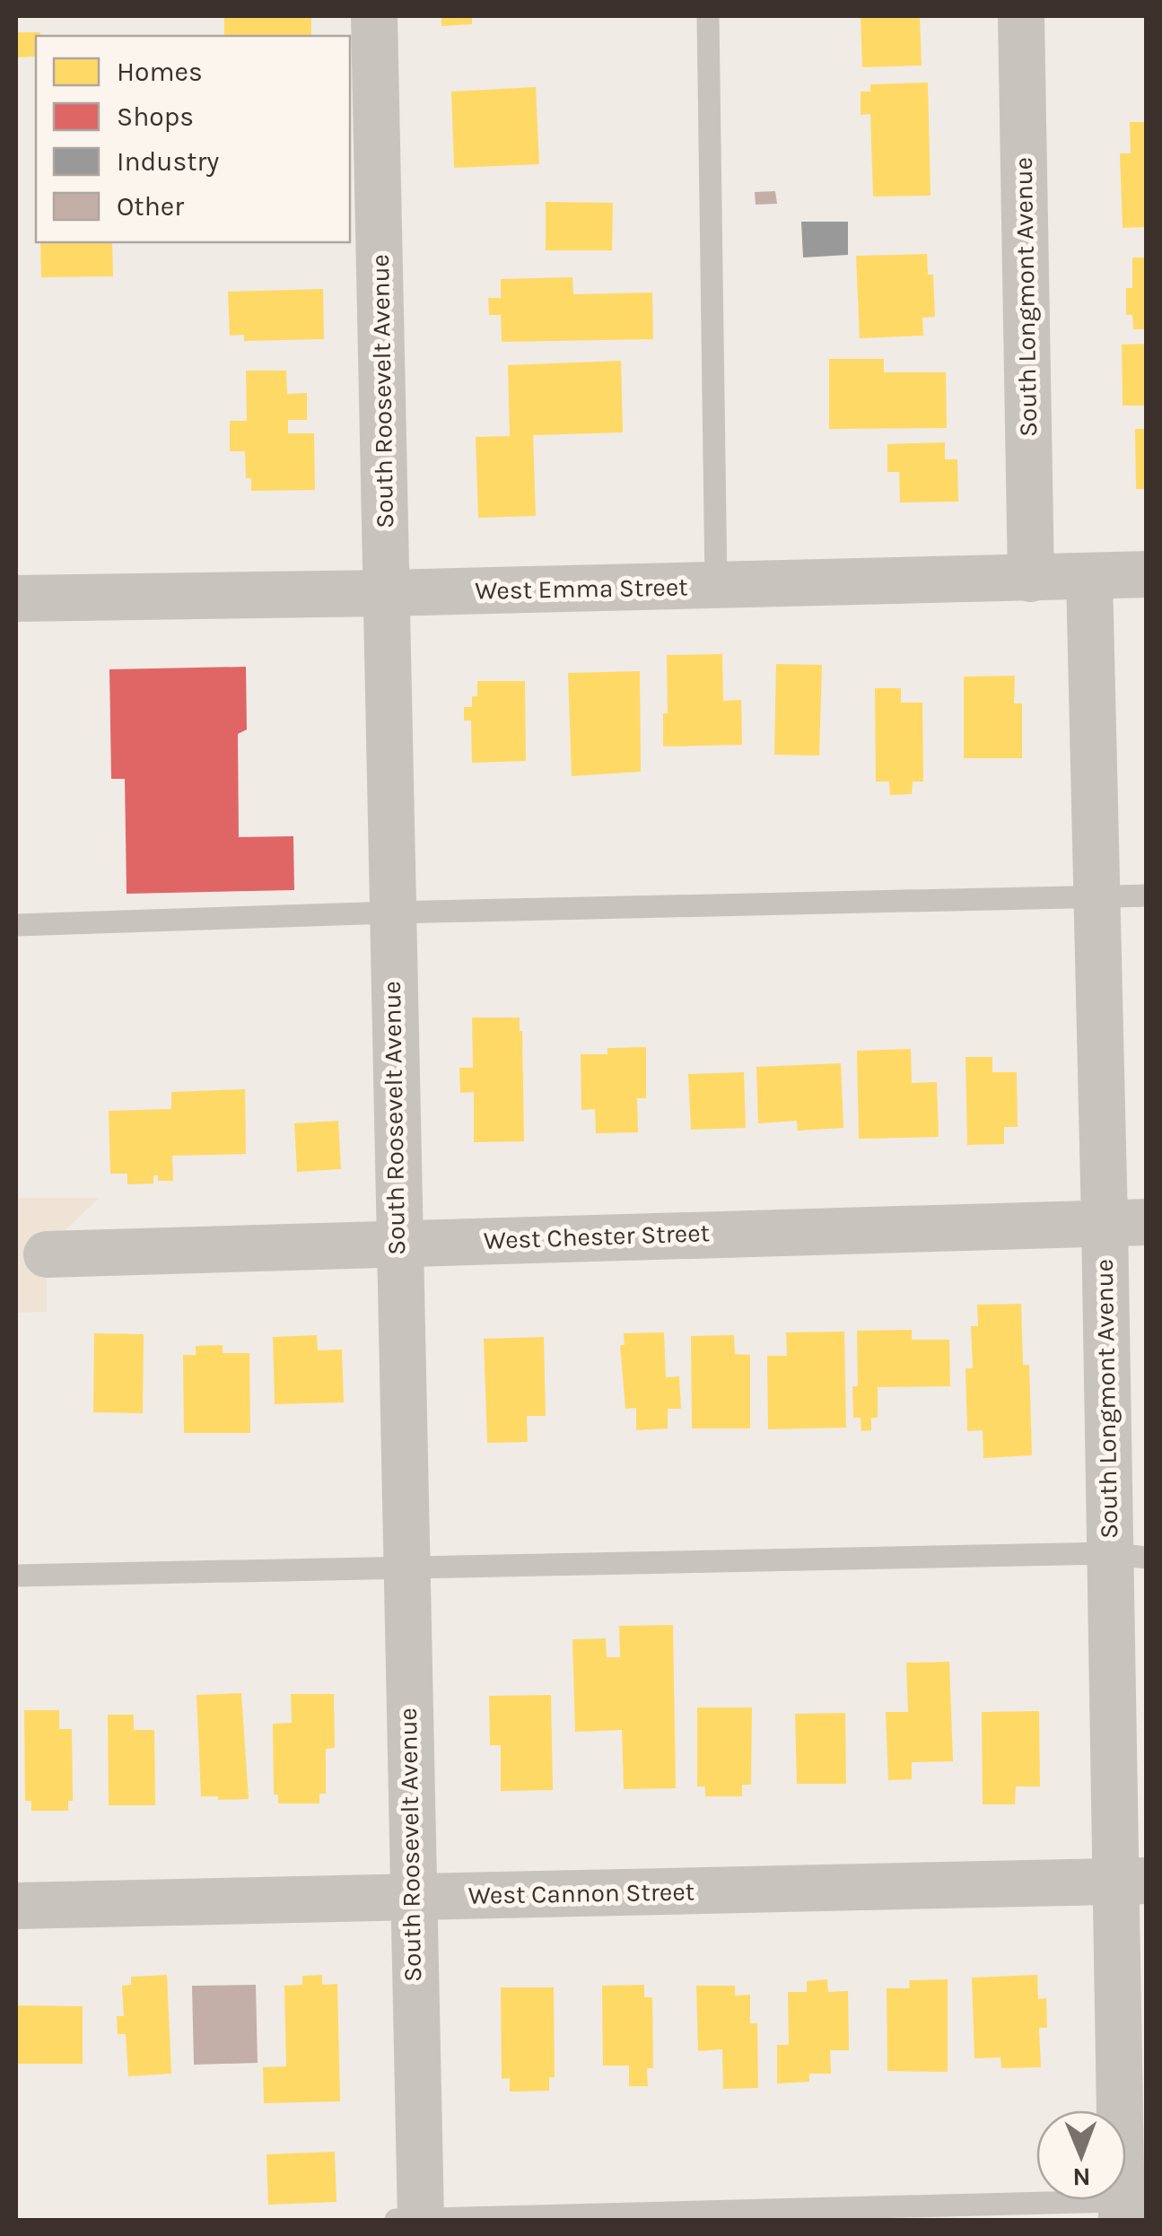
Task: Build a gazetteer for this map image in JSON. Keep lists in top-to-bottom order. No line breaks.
{"streets":{"street":["South Longmont Avenue","South Roosevelt Avenue","West Emma Street","West Chester Street","West Cannon Street"]},"crossings":[["South Longmont Avenue","West Emma Street"],["South Longmont Avenue","West Chester Street"],["South Longmont Avenue","West Cannon Street"],["South Roosevelt Avenue","West Emma Street"],["South Roosevelt Avenue","West Chester Street"],["South Roosevelt Avenue","West Cannon Street"]],"legend":["Homes","Shops","Industry","Other"],"north":"bottom"}
